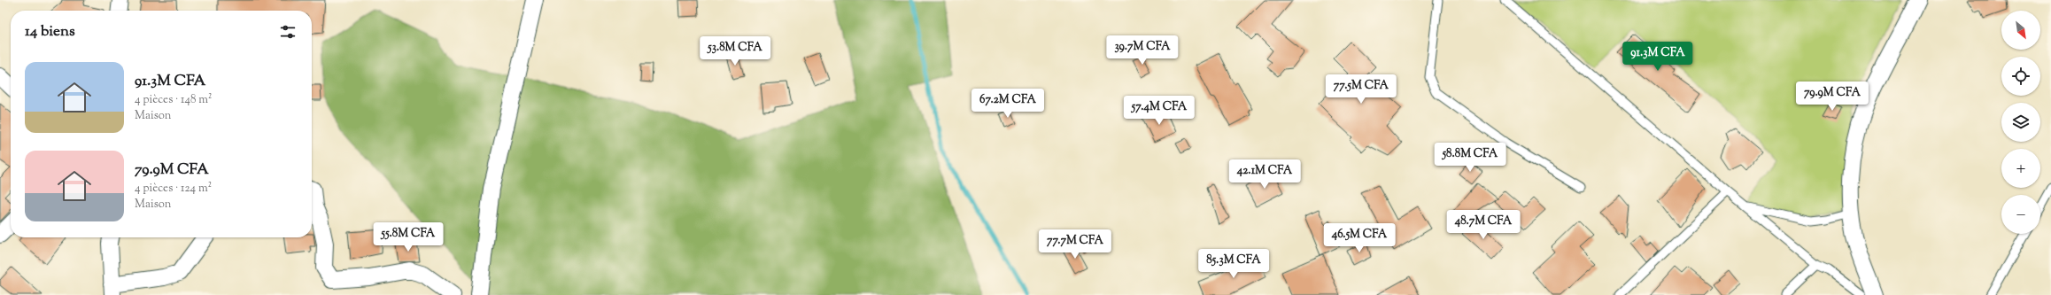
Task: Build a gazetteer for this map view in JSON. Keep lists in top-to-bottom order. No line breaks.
{"north":"bottom right","page":{"map_buttons":["+","−"],"heading":"14 biens","price":["39.7M CFA","53.8M CFA","91.3M CFA","77.5M CFA","79.9M CFA","67.2M CFA","57.4M CFA","58.8M CFA","42.1M CFA","48.7M CFA","55.8M CFA","46.5M CFA","77.7M CFA","85.3M CFA"],"list":[{"name":"91.3M CFA","note":"4 pièces · 148 m² · Maison"},{"name":"79.9M CFA","note":"4 pièces · 124 m² · Maison"}]}}
